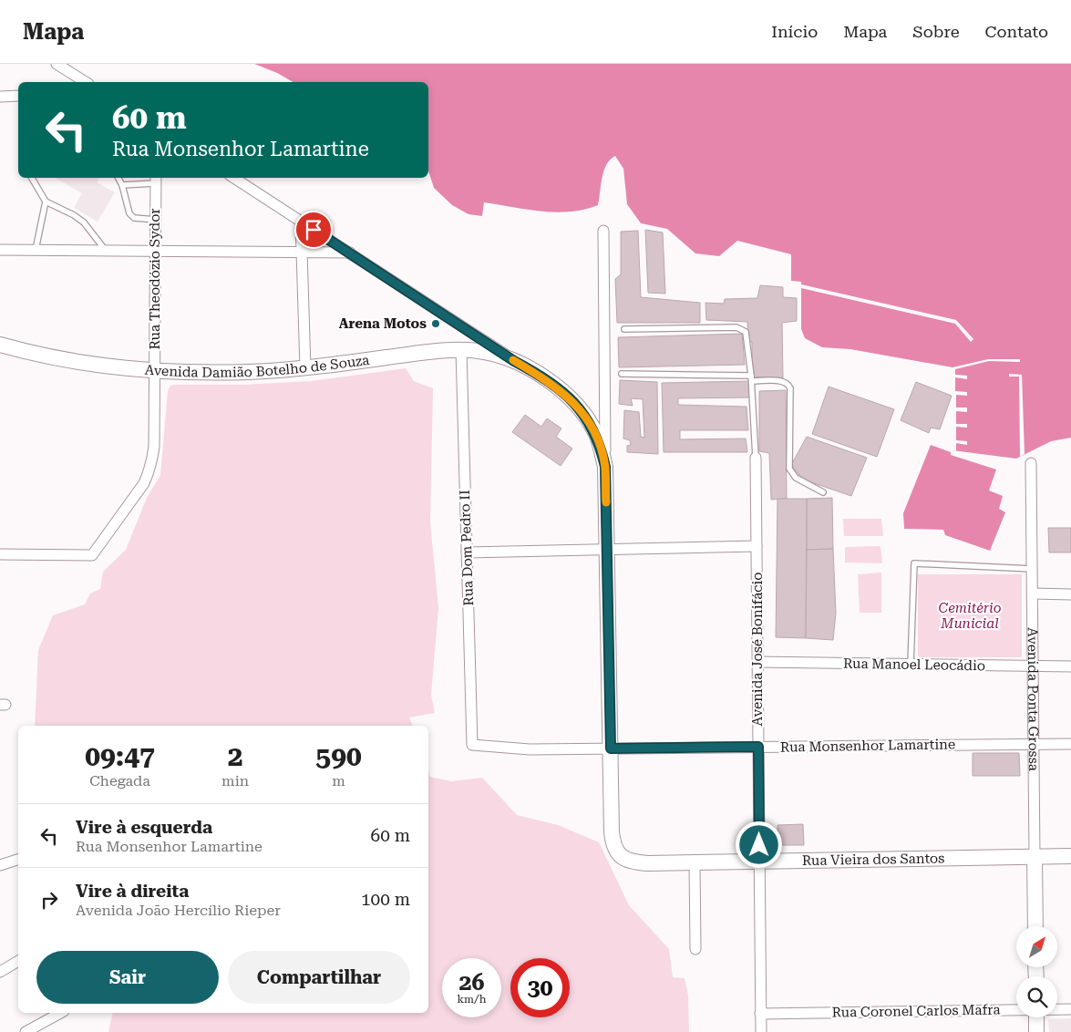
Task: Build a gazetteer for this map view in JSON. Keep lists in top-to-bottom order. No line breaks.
{"streets":{"main road":["Avenida Damião Botelho de Souza","Avenida Ponta Grossa","Rua Vieira dos Santos"],"street":["Rua Theodózio Sydor","Rua Dom Pedro II","Avenida José Bonifácio","Rua Manoel Leocádio","Rua Monsenhor Lamartine","Rua Coronel Carlos Mafra"]},"crossings":[["Rua Theodózio Sydor","Avenida Damião Botelho de Souza"],["Avenida Damião Botelho de Souza","Rua Dom Pedro II"],["Avenida Damião Botelho de Souza","Rua Monsenhor Lamartine"],["Avenida Damião Botelho de Souza","Rua Vieira dos Santos"],["Rua Dom Pedro II","Rua Monsenhor Lamartine"],["Avenida José Bonifácio","Rua Manoel Leocádio"],["Avenida José Bonifácio","Rua Monsenhor Lamartine"],["Avenida José Bonifácio","Rua Vieira dos Santos"],["Avenida José Bonifácio","Rua Coronel Carlos Mafra"],["Rua Manoel Leocádio","Avenida Ponta Grossa"],["Avenida Ponta Grossa","Rua Monsenhor Lamartine"],["Avenida Ponta Grossa","Rua Vieira dos Santos"]],"parks":["Cemitério Municial"],"places":["Arena Motos"],"north":"top right","page":{"header":"Mapa","nav":["Início","Mapa","Sobre","Contato"],"turn":["60 m","Rua Monsenhor Lamartine"],"eta":["09:47","Chegada","2","min","590","m"],"list":[{"name":"Vire à esquerda","note":"Rua Monsenhor Lamartine","value":"60 m"},{"name":"Vire à direita","note":"Avenida João Hercílio Rieper","value":"100 m"}],"buttons":["Sair","Compartilhar"],"speed":"26 km/h","limit":"30"}}
